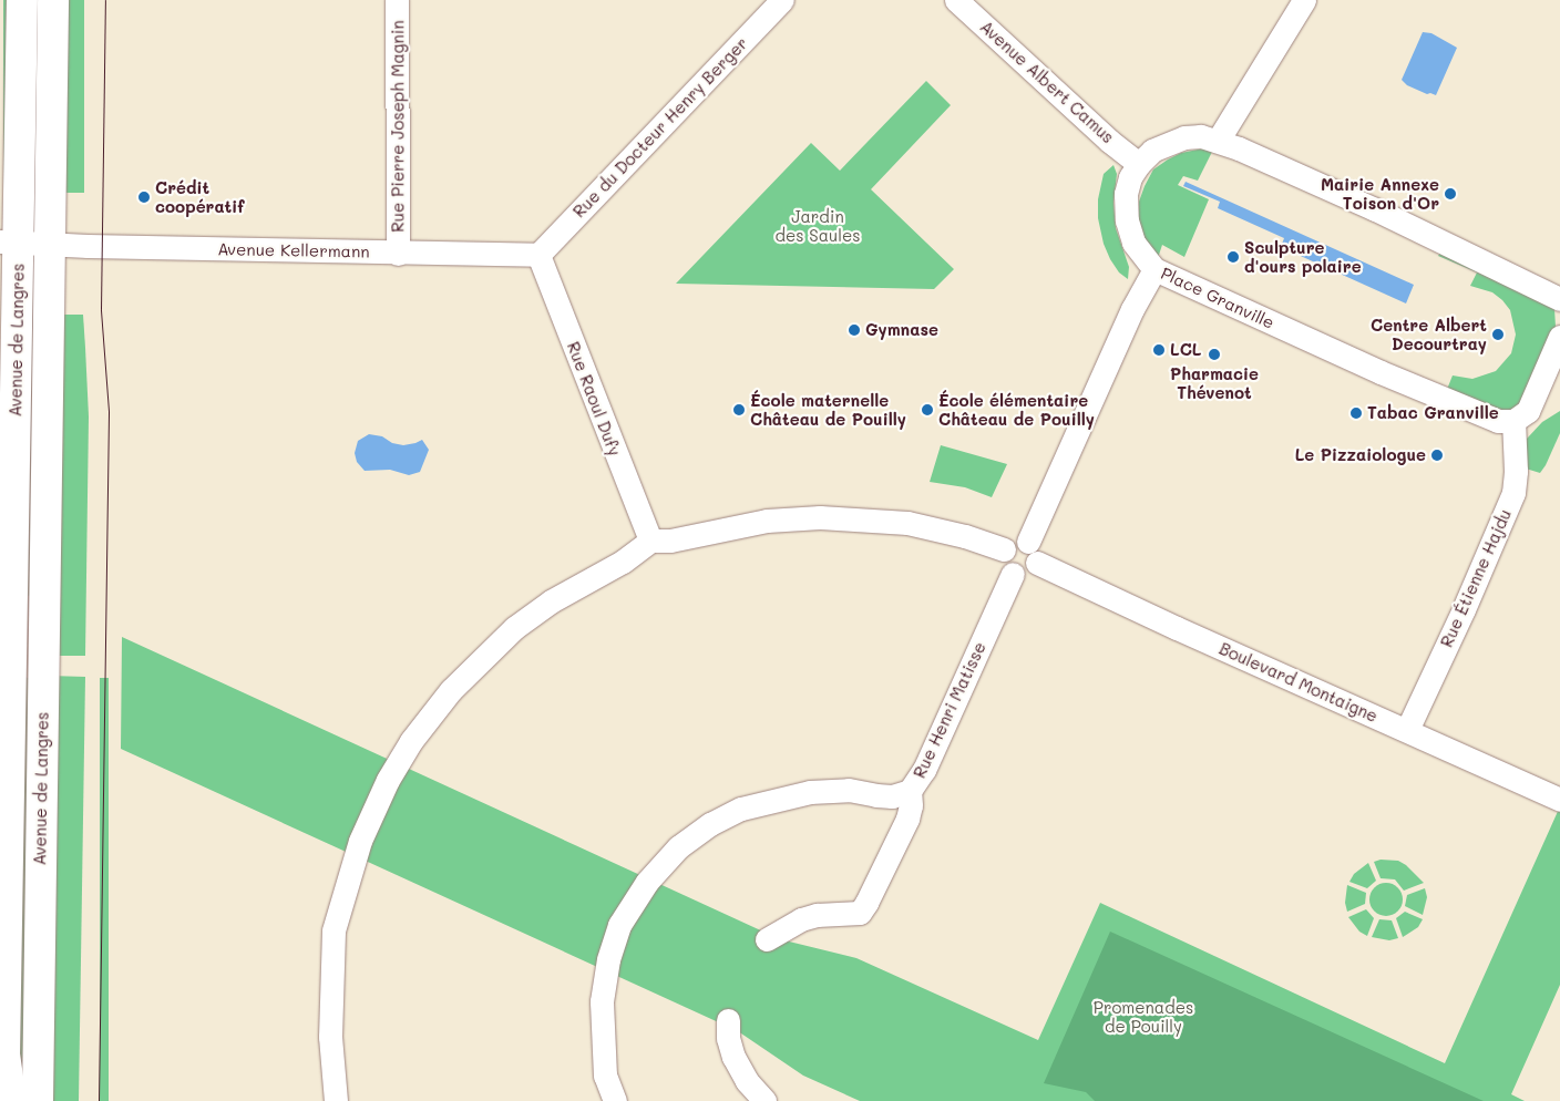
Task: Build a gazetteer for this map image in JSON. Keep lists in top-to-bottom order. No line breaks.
{"streets":{"main road":["Avenue de Langres"],"street":["Avenue Albert Camus","Rue Pierre Joseph Magnin","Rue du Docteur Henry Berger","Avenue Kellermann","Place Granville","Rue Raoul Dufy","Rue Étienne Hajdu","Boulevard Montaigne","Rue Henri Matisse"]},"crossings":[["Avenue Albert Camus","Place Granville"],["Rue Pierre Joseph Magnin","Avenue Kellermann"],["Rue du Docteur Henry Berger","Avenue Kellermann"],["Rue du Docteur Henry Berger","Rue Raoul Dufy"],["Avenue Kellermann","Avenue de Langres"],["Avenue Kellermann","Rue Raoul Dufy"],["Place Granville","Rue Étienne Hajdu"],["Rue Étienne Hajdu","Boulevard Montaigne"],["Boulevard Montaigne","Rue Henri Matisse"]],"parks":["Jardin des Saules","Promenades de Pouilly"],"places":["Mairie Annexe Toison d'Or","Crédit coopératif","Sculpture d'ours polaire","Gymnase","Centre Albert Decourtray","LCL","Pharmacie Thévenot","École maternelle Château de Pouilly","École élémentaire Château de Pouilly","Tabac Granville","Le Pizzaiologue"]}
